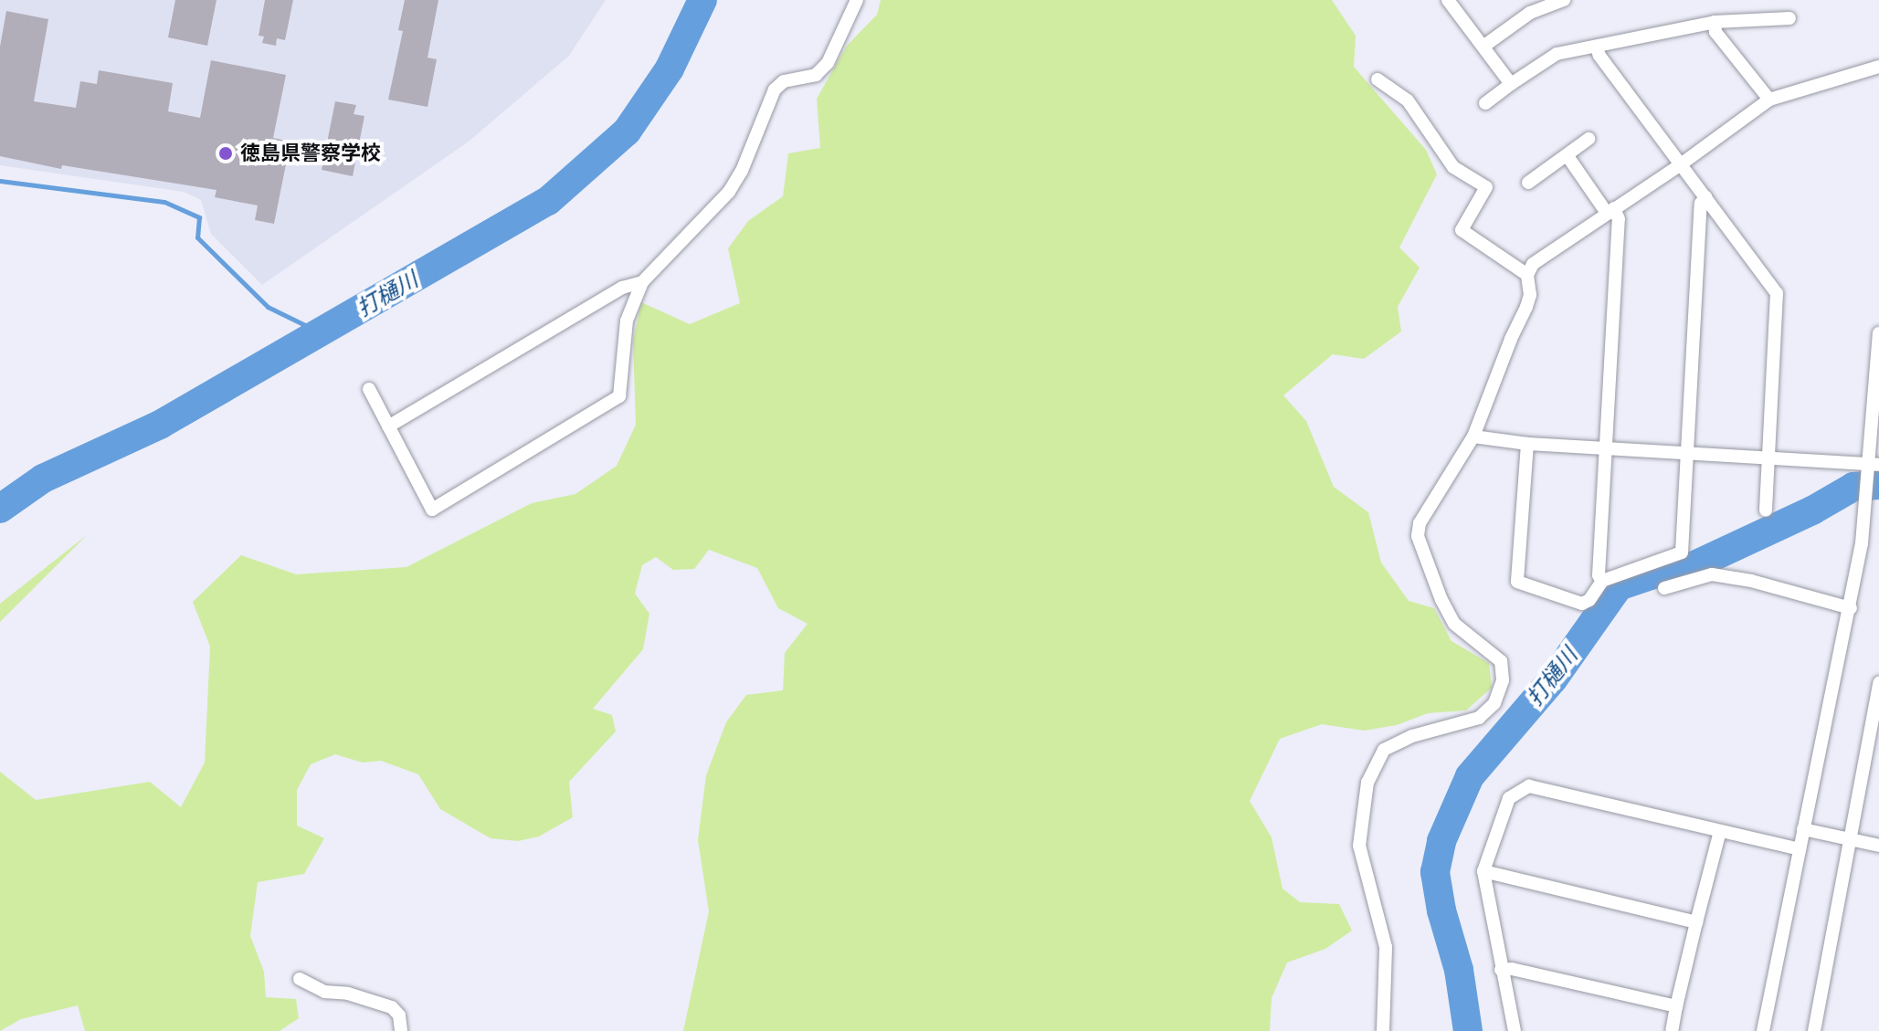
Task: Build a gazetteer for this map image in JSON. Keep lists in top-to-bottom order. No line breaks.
{"water":["打樋川"],"places":["徳島県警察学校"]}
